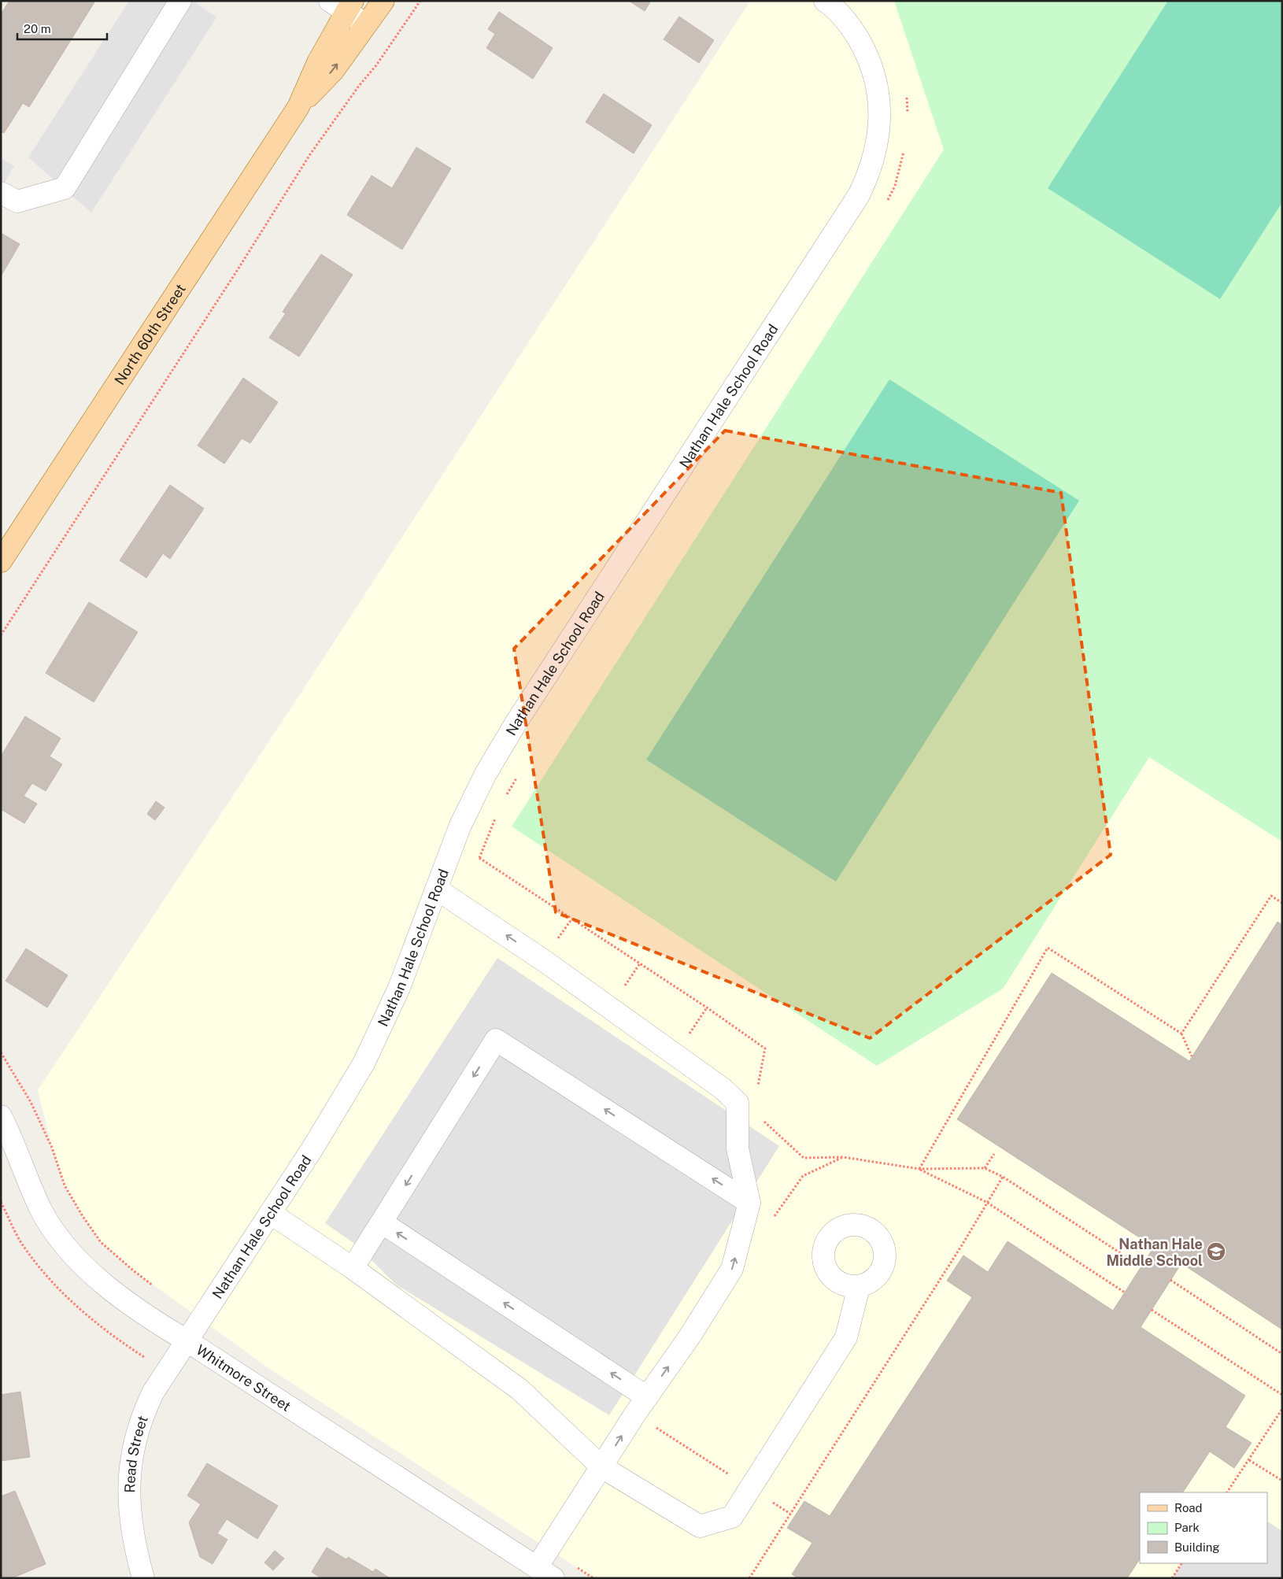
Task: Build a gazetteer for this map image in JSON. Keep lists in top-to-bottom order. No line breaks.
{"streets":{"main road":["North 60th Street"],"street":["Nathan Hale School Road","Whitmore Street","Read Street"]},"crossings":[["Nathan Hale School Road","Whitmore Street"],["Nathan Hale School Road","Read Street"],["Whitmore Street","Read Street"]],"places":{"school or university":["Nathan Hale Middle School"]},"legend":["Road","Park","Building"],"scale_bar":"20 m"}
